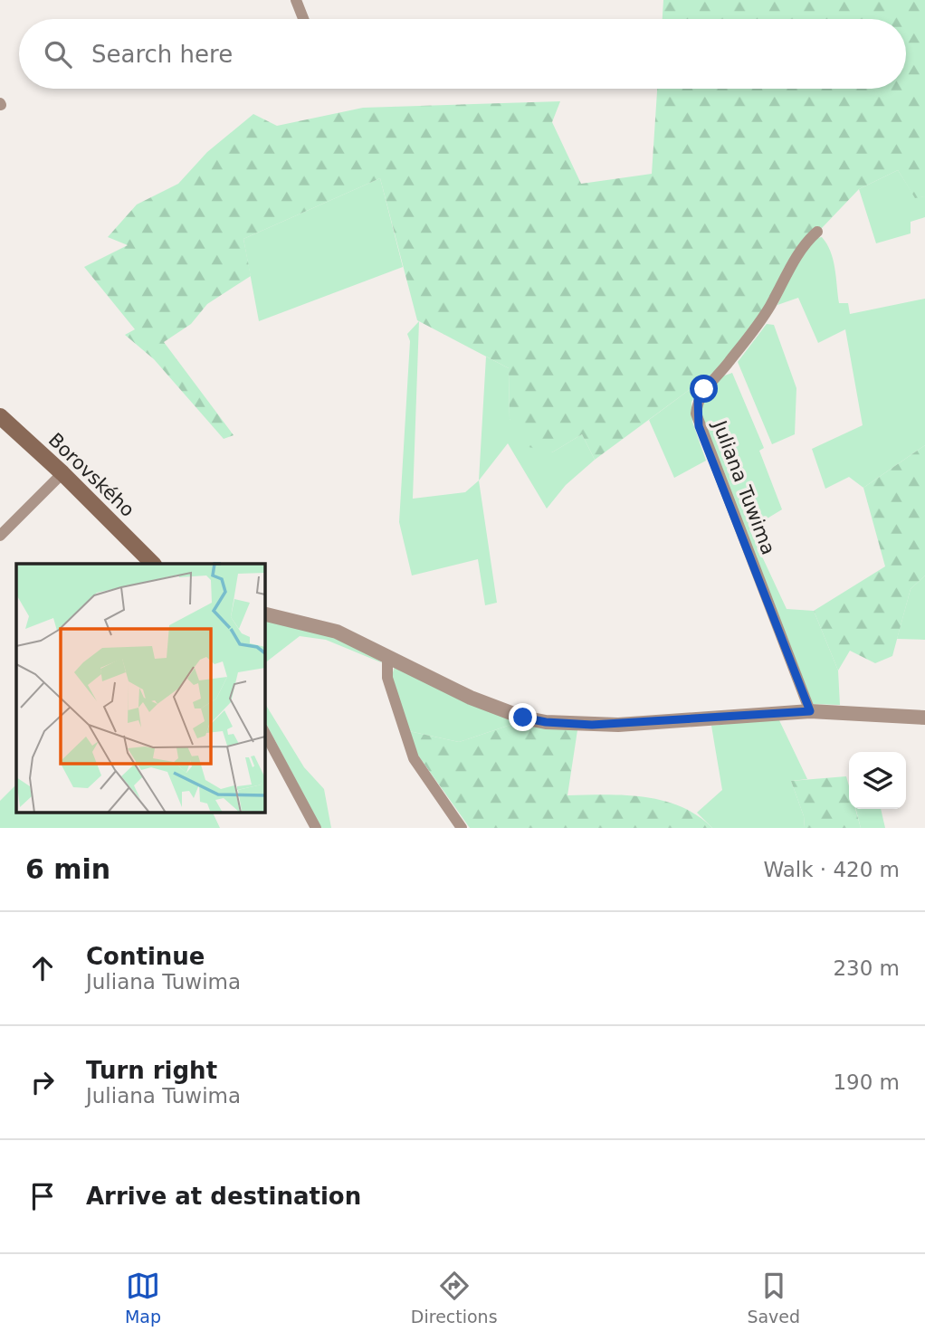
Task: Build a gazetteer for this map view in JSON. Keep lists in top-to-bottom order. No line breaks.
{"streets":{"main road":["Borovského"],"street":["Juliana Tuwima"]},"page":{"search":"Search here","heading":["6 min","Walk · 420 m"],"list":[["Continue","Juliana Tuwima","230 m"],["Turn right","Juliana Tuwima","190 m"],"Arrive at destination"],"nav":["Map","Directions","Saved"]}}
